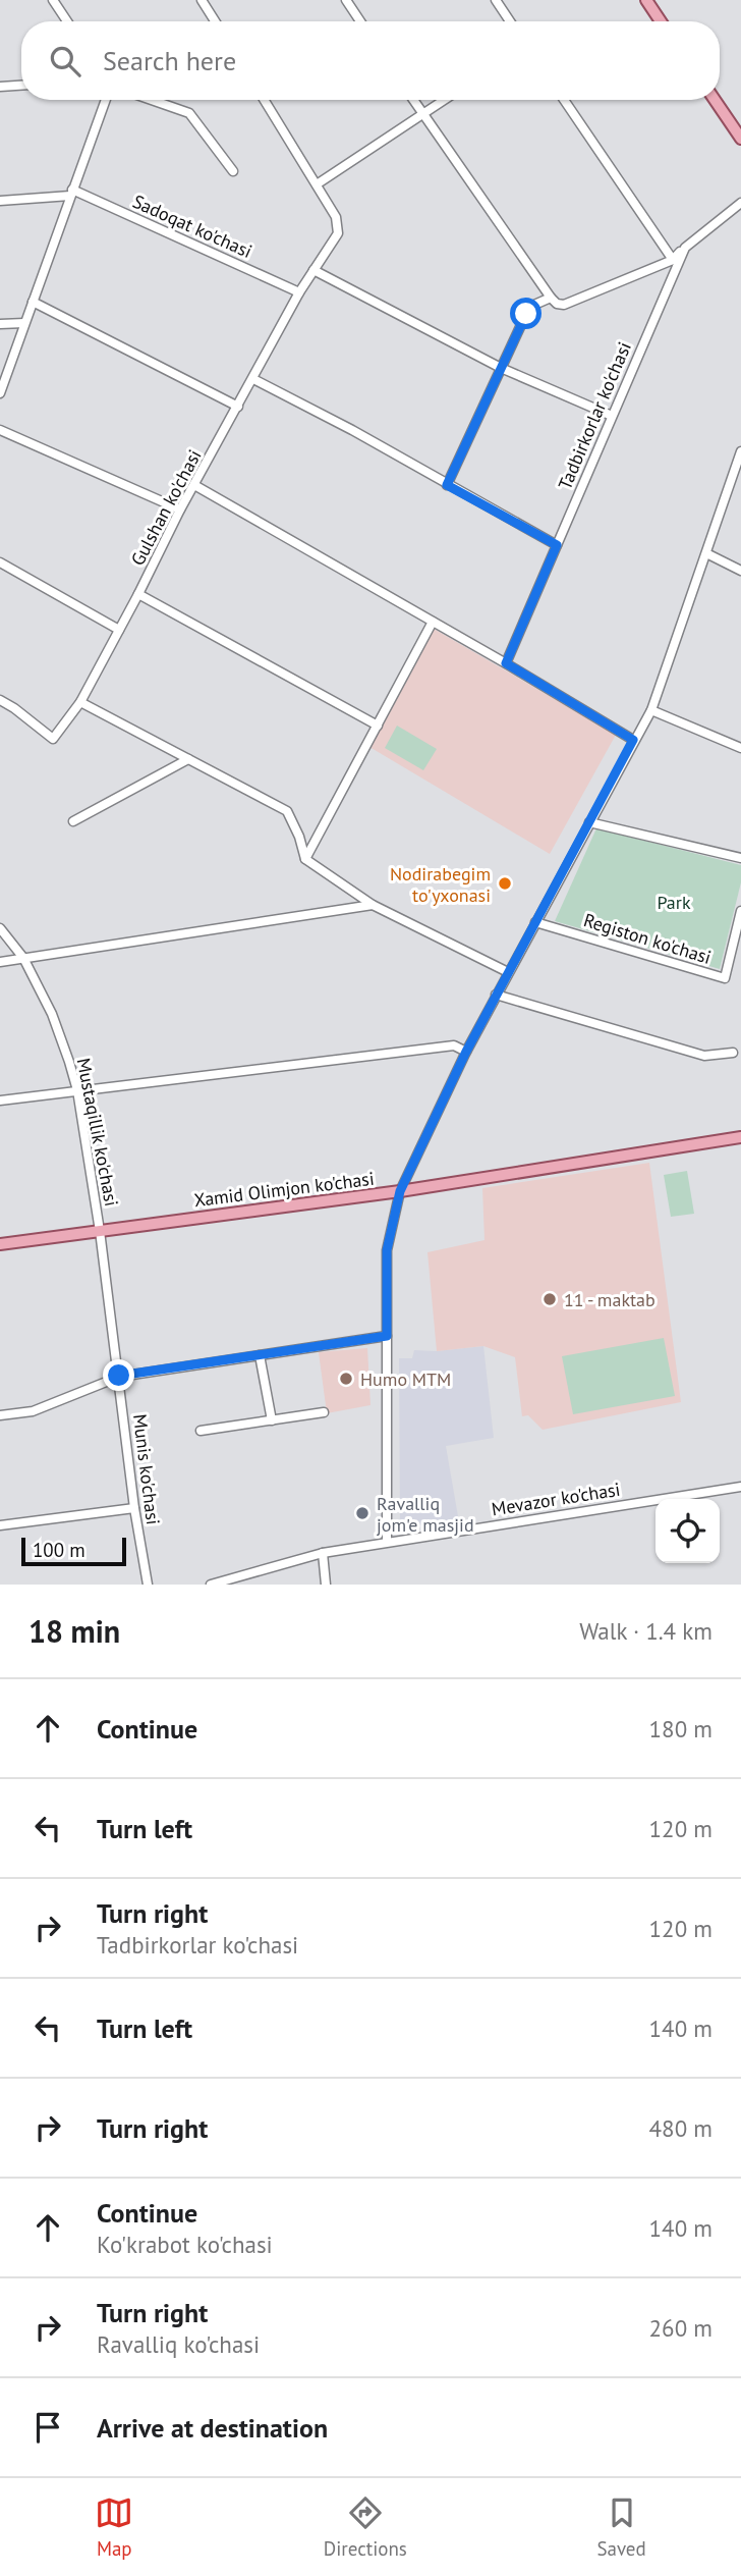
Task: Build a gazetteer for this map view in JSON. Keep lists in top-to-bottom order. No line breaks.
{"streets":{"main road":["Xamid Olimjon ko'chasi"],"street":["Sadoqat ko'chasi","Tadbirkorlar ko'chasi","Gulshan ko'chasi","Registon ko'chasi","Mustaqillik ko'chasi","Munis ko'chasi","Mevazor ko'chasi"]},"crossings":[["Sadoqat ko'chasi","Gulshan ko'chasi"],["Mustaqillik ko'chasi","Xamid Olimjon ko'chasi"],["Mustaqillik ko'chasi","Munis ko'chasi"],["Xamid Olimjon ko'chasi","Munis ko'chasi"]],"parks":["Park"],"places":["Nodirabegim to'yxonasi","11 - maktab","Humo MTM","Ravalliq jom'e masjid"],"scale_bar":"100 m","page":{"search":"Search here","scale":"100 m","heading":["18 min","Walk · 1.4 km"],"list":[["Continue","180 m"],["Turn left","120 m"],["Turn right","Tadbirkorlar ko'chasi","120 m"],["Turn left","140 m"],["Turn right","480 m"],["Continue","Ko'krabot ko'chasi","140 m"],["Turn right","Ravalliq ko'chasi","260 m"],"Arrive at destination"],"nav":["Map","Directions","Saved"]}}
